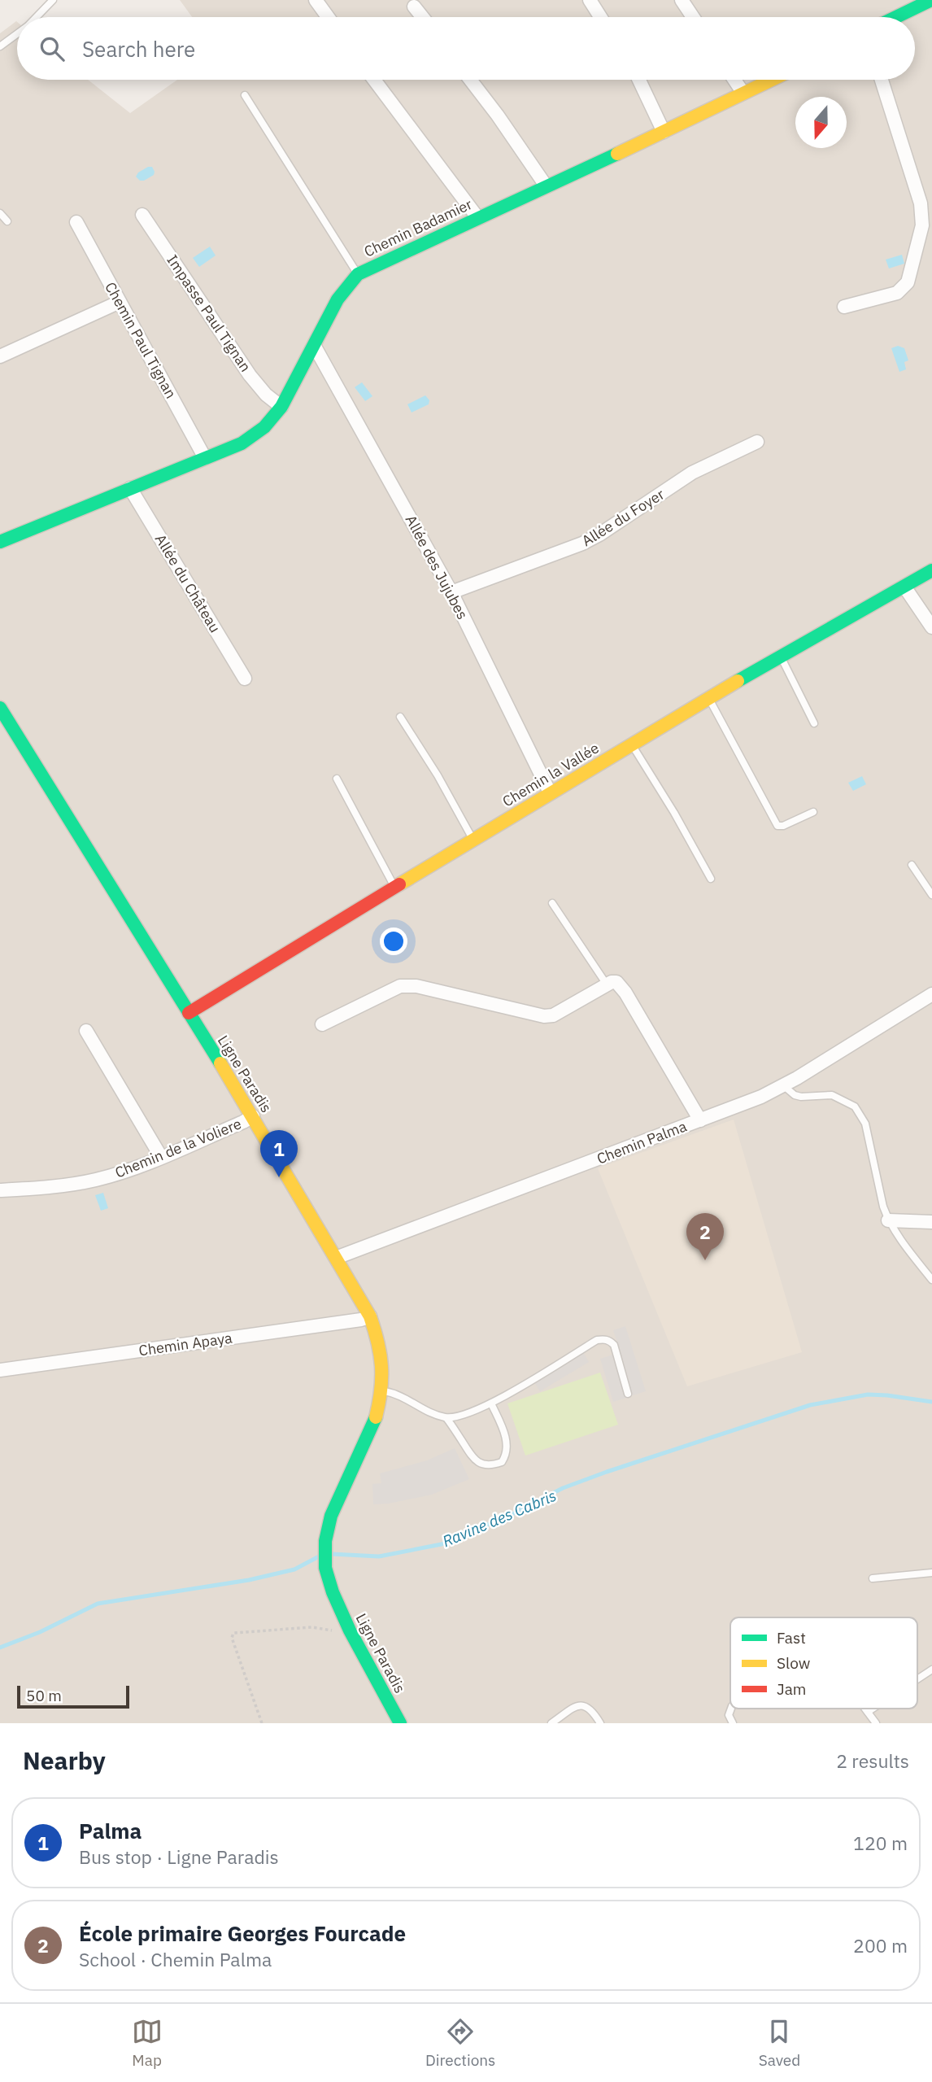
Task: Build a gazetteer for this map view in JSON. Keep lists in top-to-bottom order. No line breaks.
{"streets":{"street":["Chemin Badamier","Impasse Paul Tignan","Chemin Paul Tignan","Allée du Foyer","Allée des Jujubes","Allée du Château","Chemin la Vallée","Ligne Paradis","Chemin Palma","Chemin de la Voliere","Chemin Apaya"]},"crossings":[["Chemin Badamier","Impasse Paul Tignan"],["Chemin Badamier","Chemin Paul Tignan"],["Chemin Badamier","Allée des Jujubes"],["Chemin Badamier","Allée du Château"],["Allée du Foyer","Allée des Jujubes"],["Allée des Jujubes","Chemin la Vallée"],["Chemin la Vallée","Ligne Paradis"],["Ligne Paradis","Chemin Palma"],["Ligne Paradis","Chemin de la Voliere"],["Ligne Paradis","Chemin Apaya"]],"water":["Ravine des Cabris"],"legend":["Fast","Slow","Jam"],"scale_bar":"50 m","north":"bottom","page":{"search":"Search here","pins":["1","2"],"scale":"50 m","heading":["Nearby","2 results"],"list":[{"mark":"1","name":"Palma","note":"Bus stop · Ligne Paradis","value":"120 m"},{"mark":"2","name":"École primaire Georges Fourcade","note":"School · Chemin Palma","value":"200 m"}],"nav":["Map","Directions","Saved"]}}
